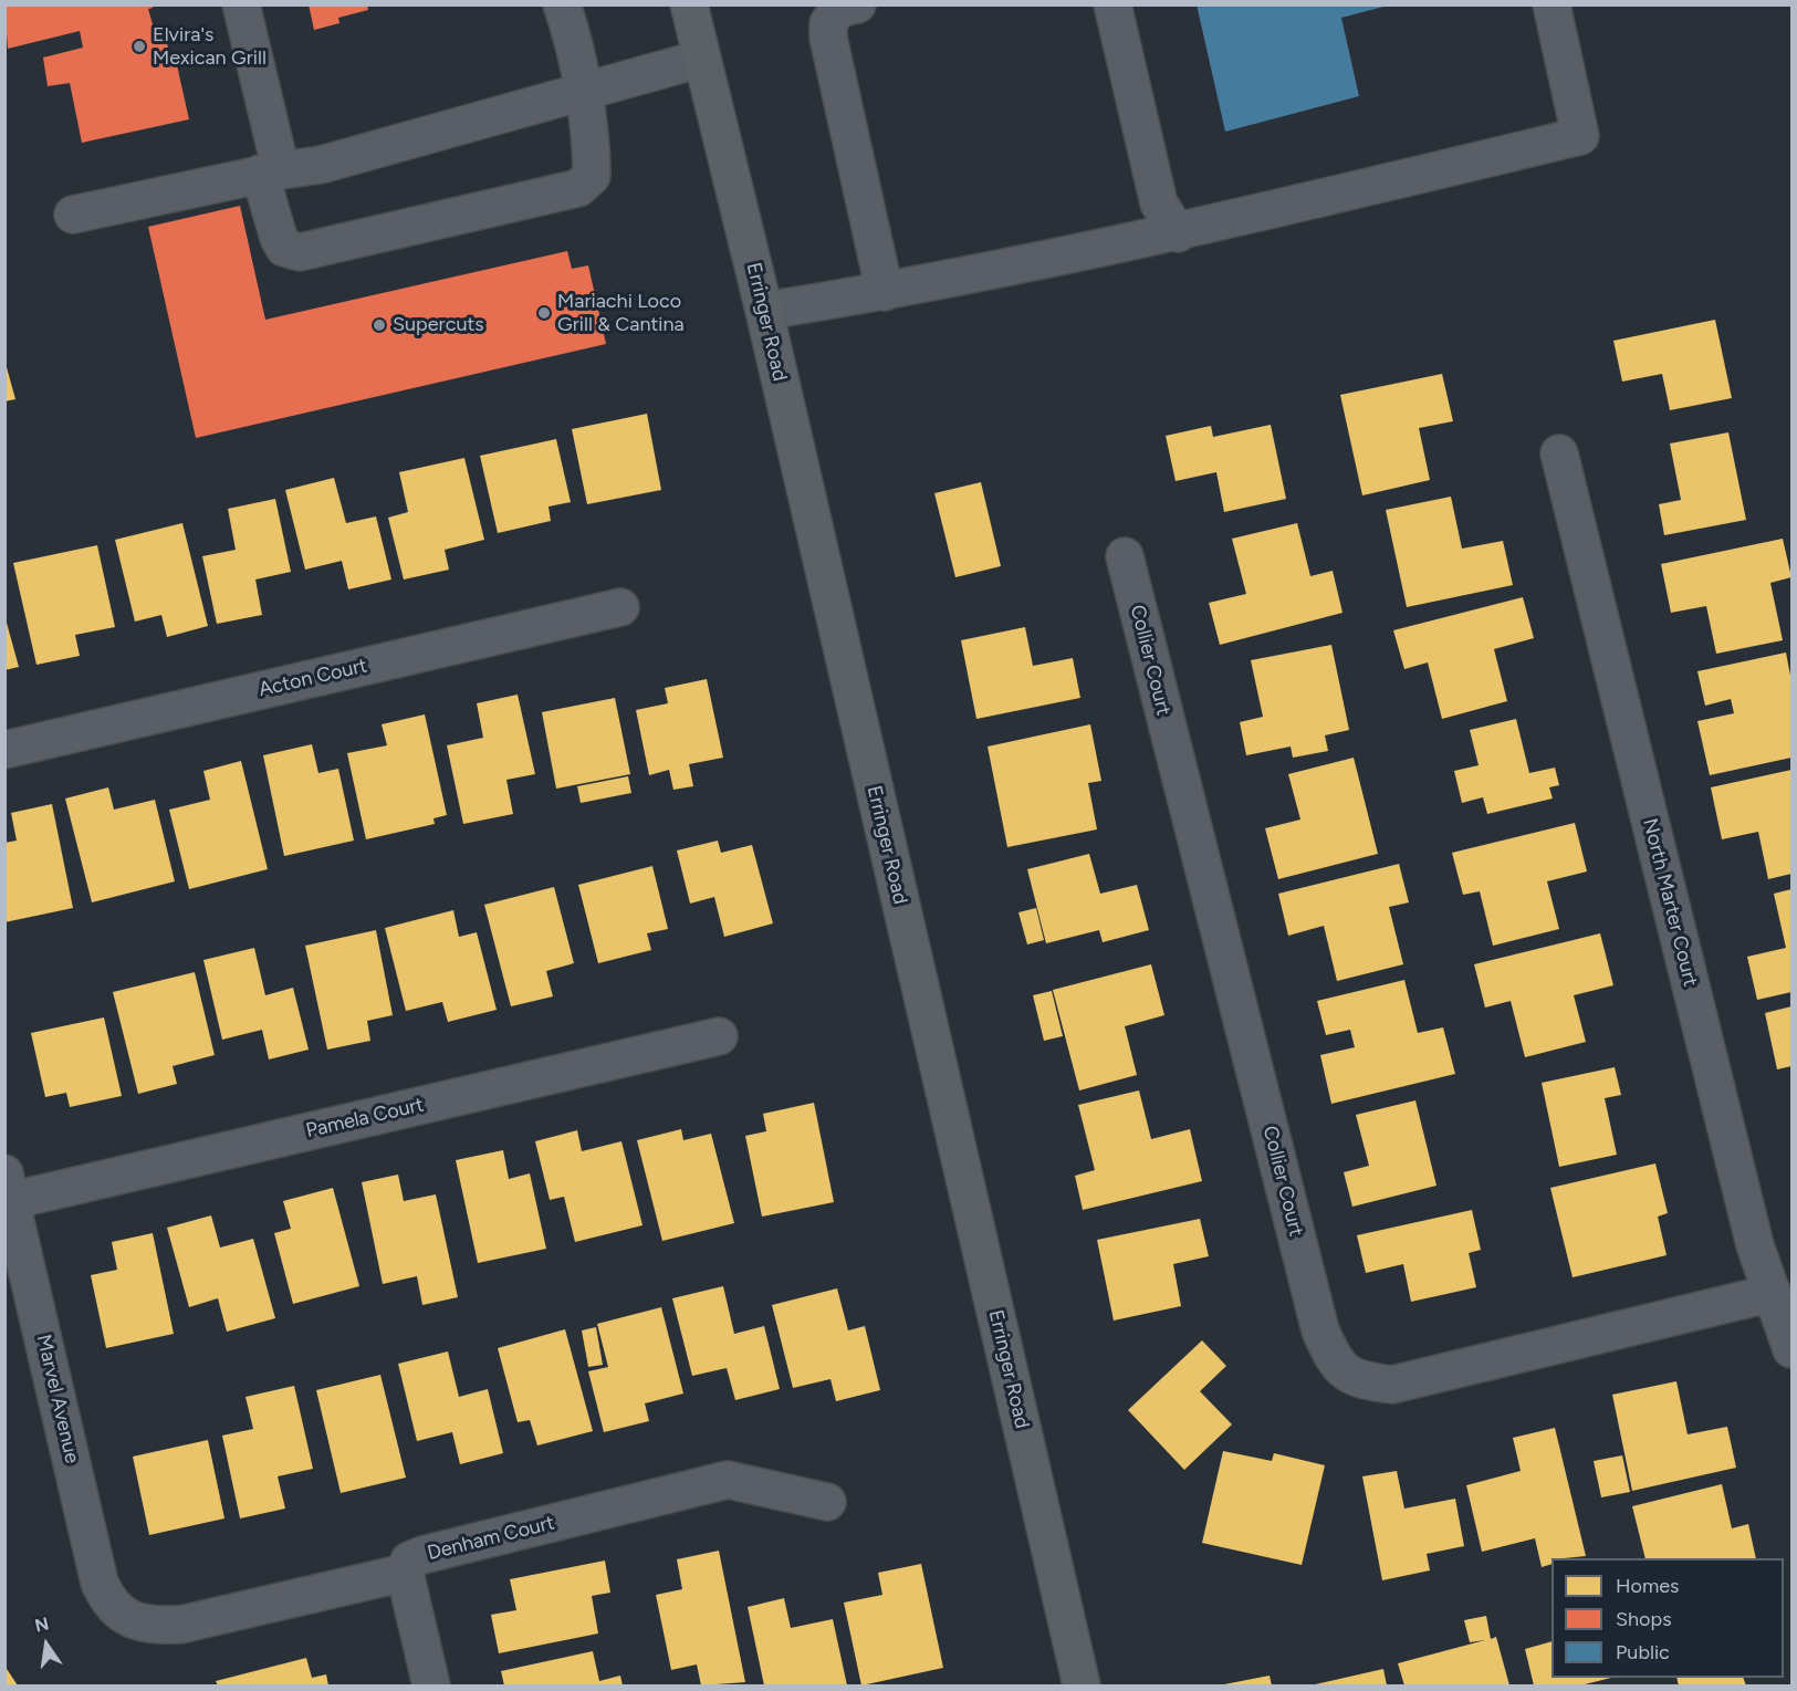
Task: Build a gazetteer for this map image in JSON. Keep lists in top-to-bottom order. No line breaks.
{"streets":{"main road":["Erringer Road"],"street":["Collier Court","Acton Court","North Marter Court","Pamela Court","Marvel Avenue","Denham Court"]},"crossings":[["Collier Court","North Marter Court"],["Pamela Court","Marvel Avenue"],["Marvel Avenue","Denham Court"]],"places":["Elvira's Mexican Grill","Mariachi Loco Grill & Cantina","Supercuts"],"legend":["Homes","Shops","Public"],"north":"top"}
